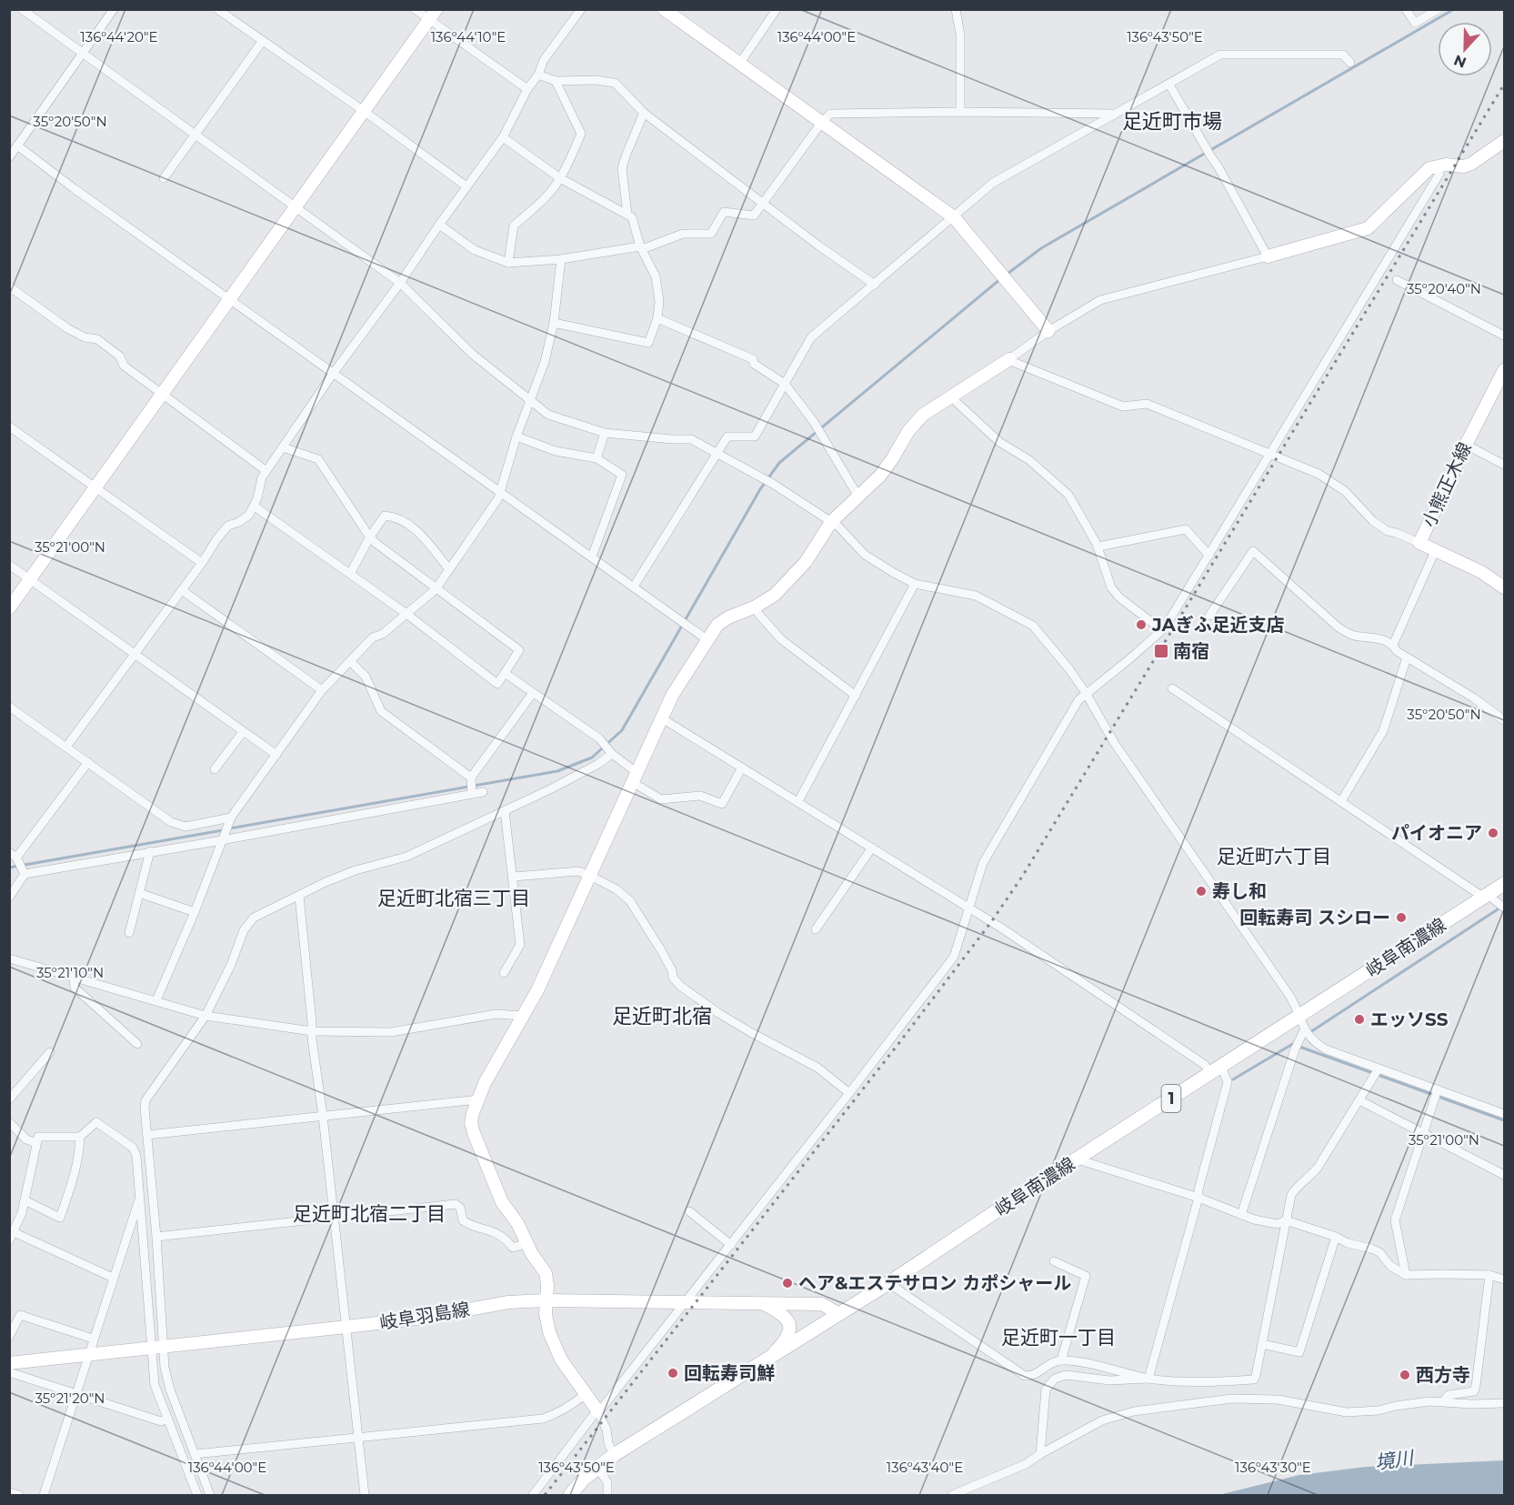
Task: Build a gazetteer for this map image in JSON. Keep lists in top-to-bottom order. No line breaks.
{"streets":{"main road":["岐阜南濃線","1"],"street":["小熊正木線","岐阜羽島線"]},"crossings":[["岐阜南濃線","岐阜羽島線"]],"districts":["足近町市場","足近町六丁目","足近町北宿三丁目","足近町北宿","足近町北宿二丁目","足近町一丁目"],"water":["境川"],"places":{"other":["JAぎふ足近支店","パイオニア","寿し和","回転寿司 スシロー","エッソSS","ヘア&エステサロン カポシャール","回転寿司鮮","西方寺"],"transit":["南宿"]},"north":"bottom","coordinates":["136°44'20\"E","136°44'10\"E","136°44'00\"E","136°43'50\"E","35°20'50\"N","35°20'40\"N","35°21'00\"N","35°21'10\"N","35°21'20\"N","136°43'40\"E","136°43'30\"E"]}
